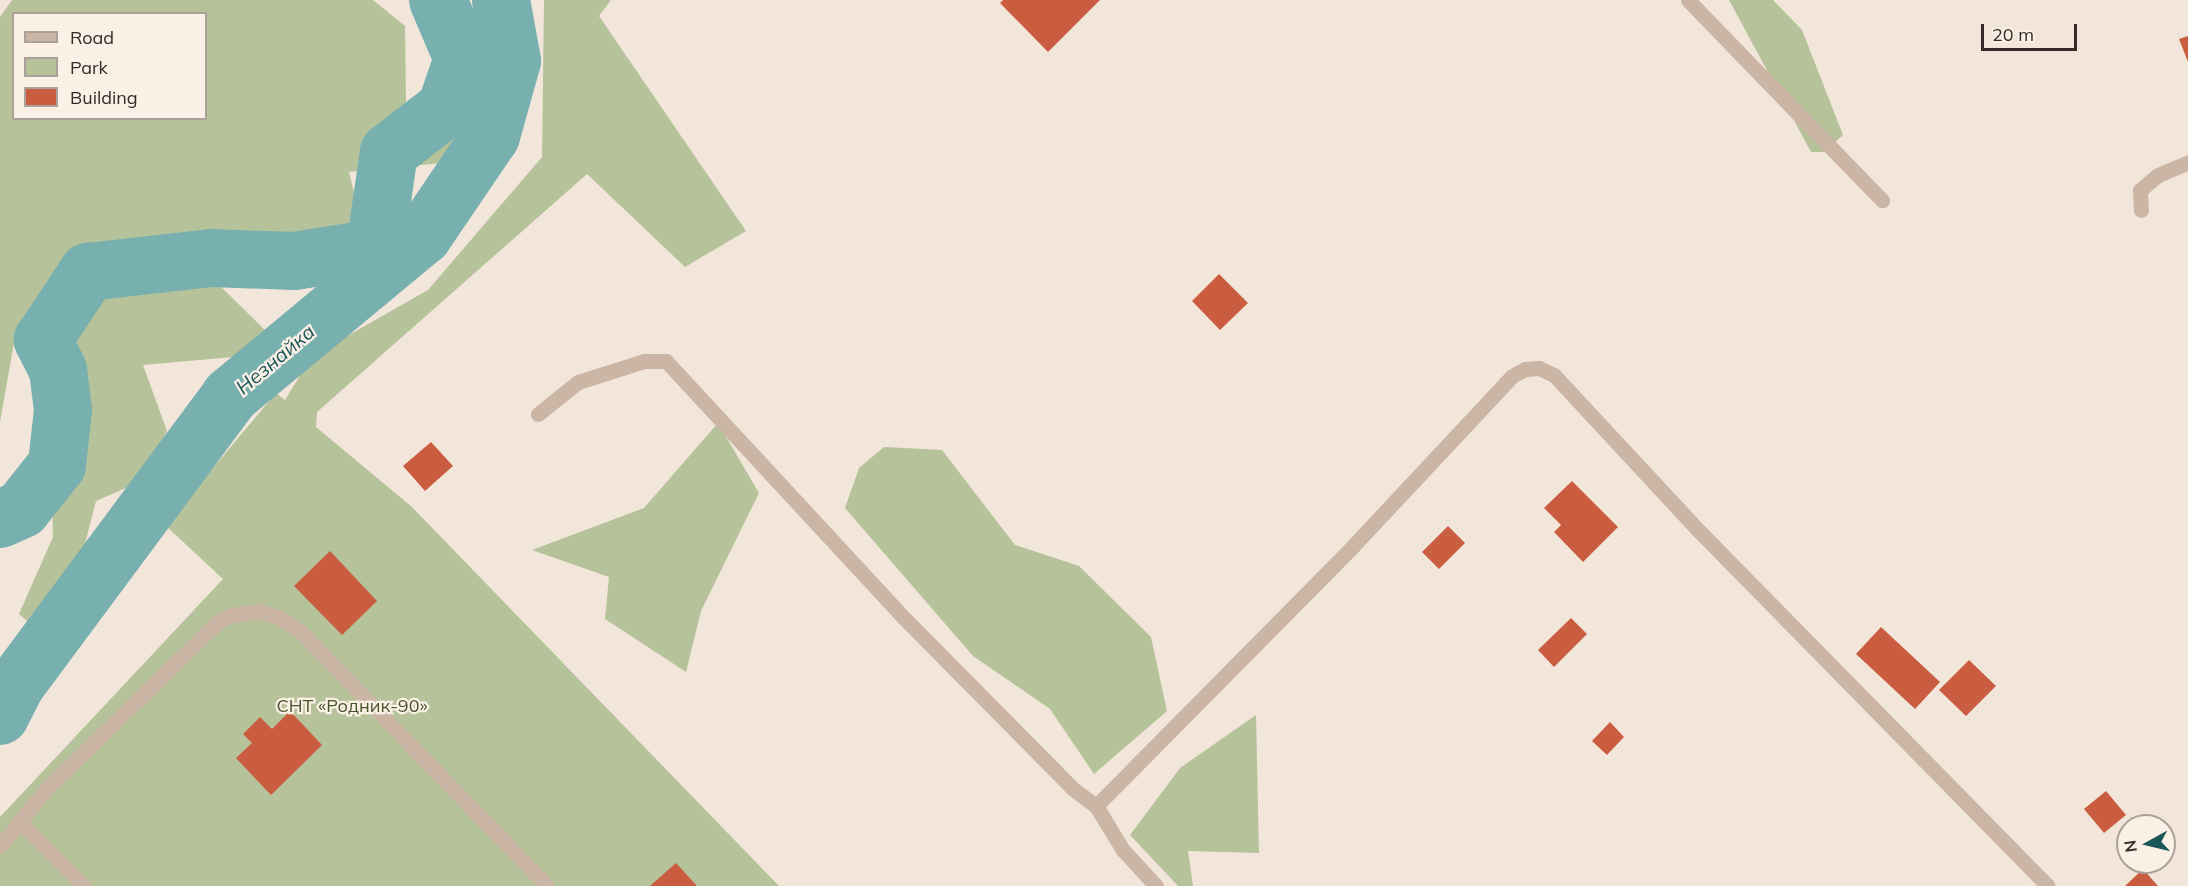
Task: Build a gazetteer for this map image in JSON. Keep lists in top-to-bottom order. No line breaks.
{"water":["Незнайка"],"parks":["СНТ «Родник-90»"],"legend":["Road","Park","Building"],"scale_bar":"20 m","north":"left"}
